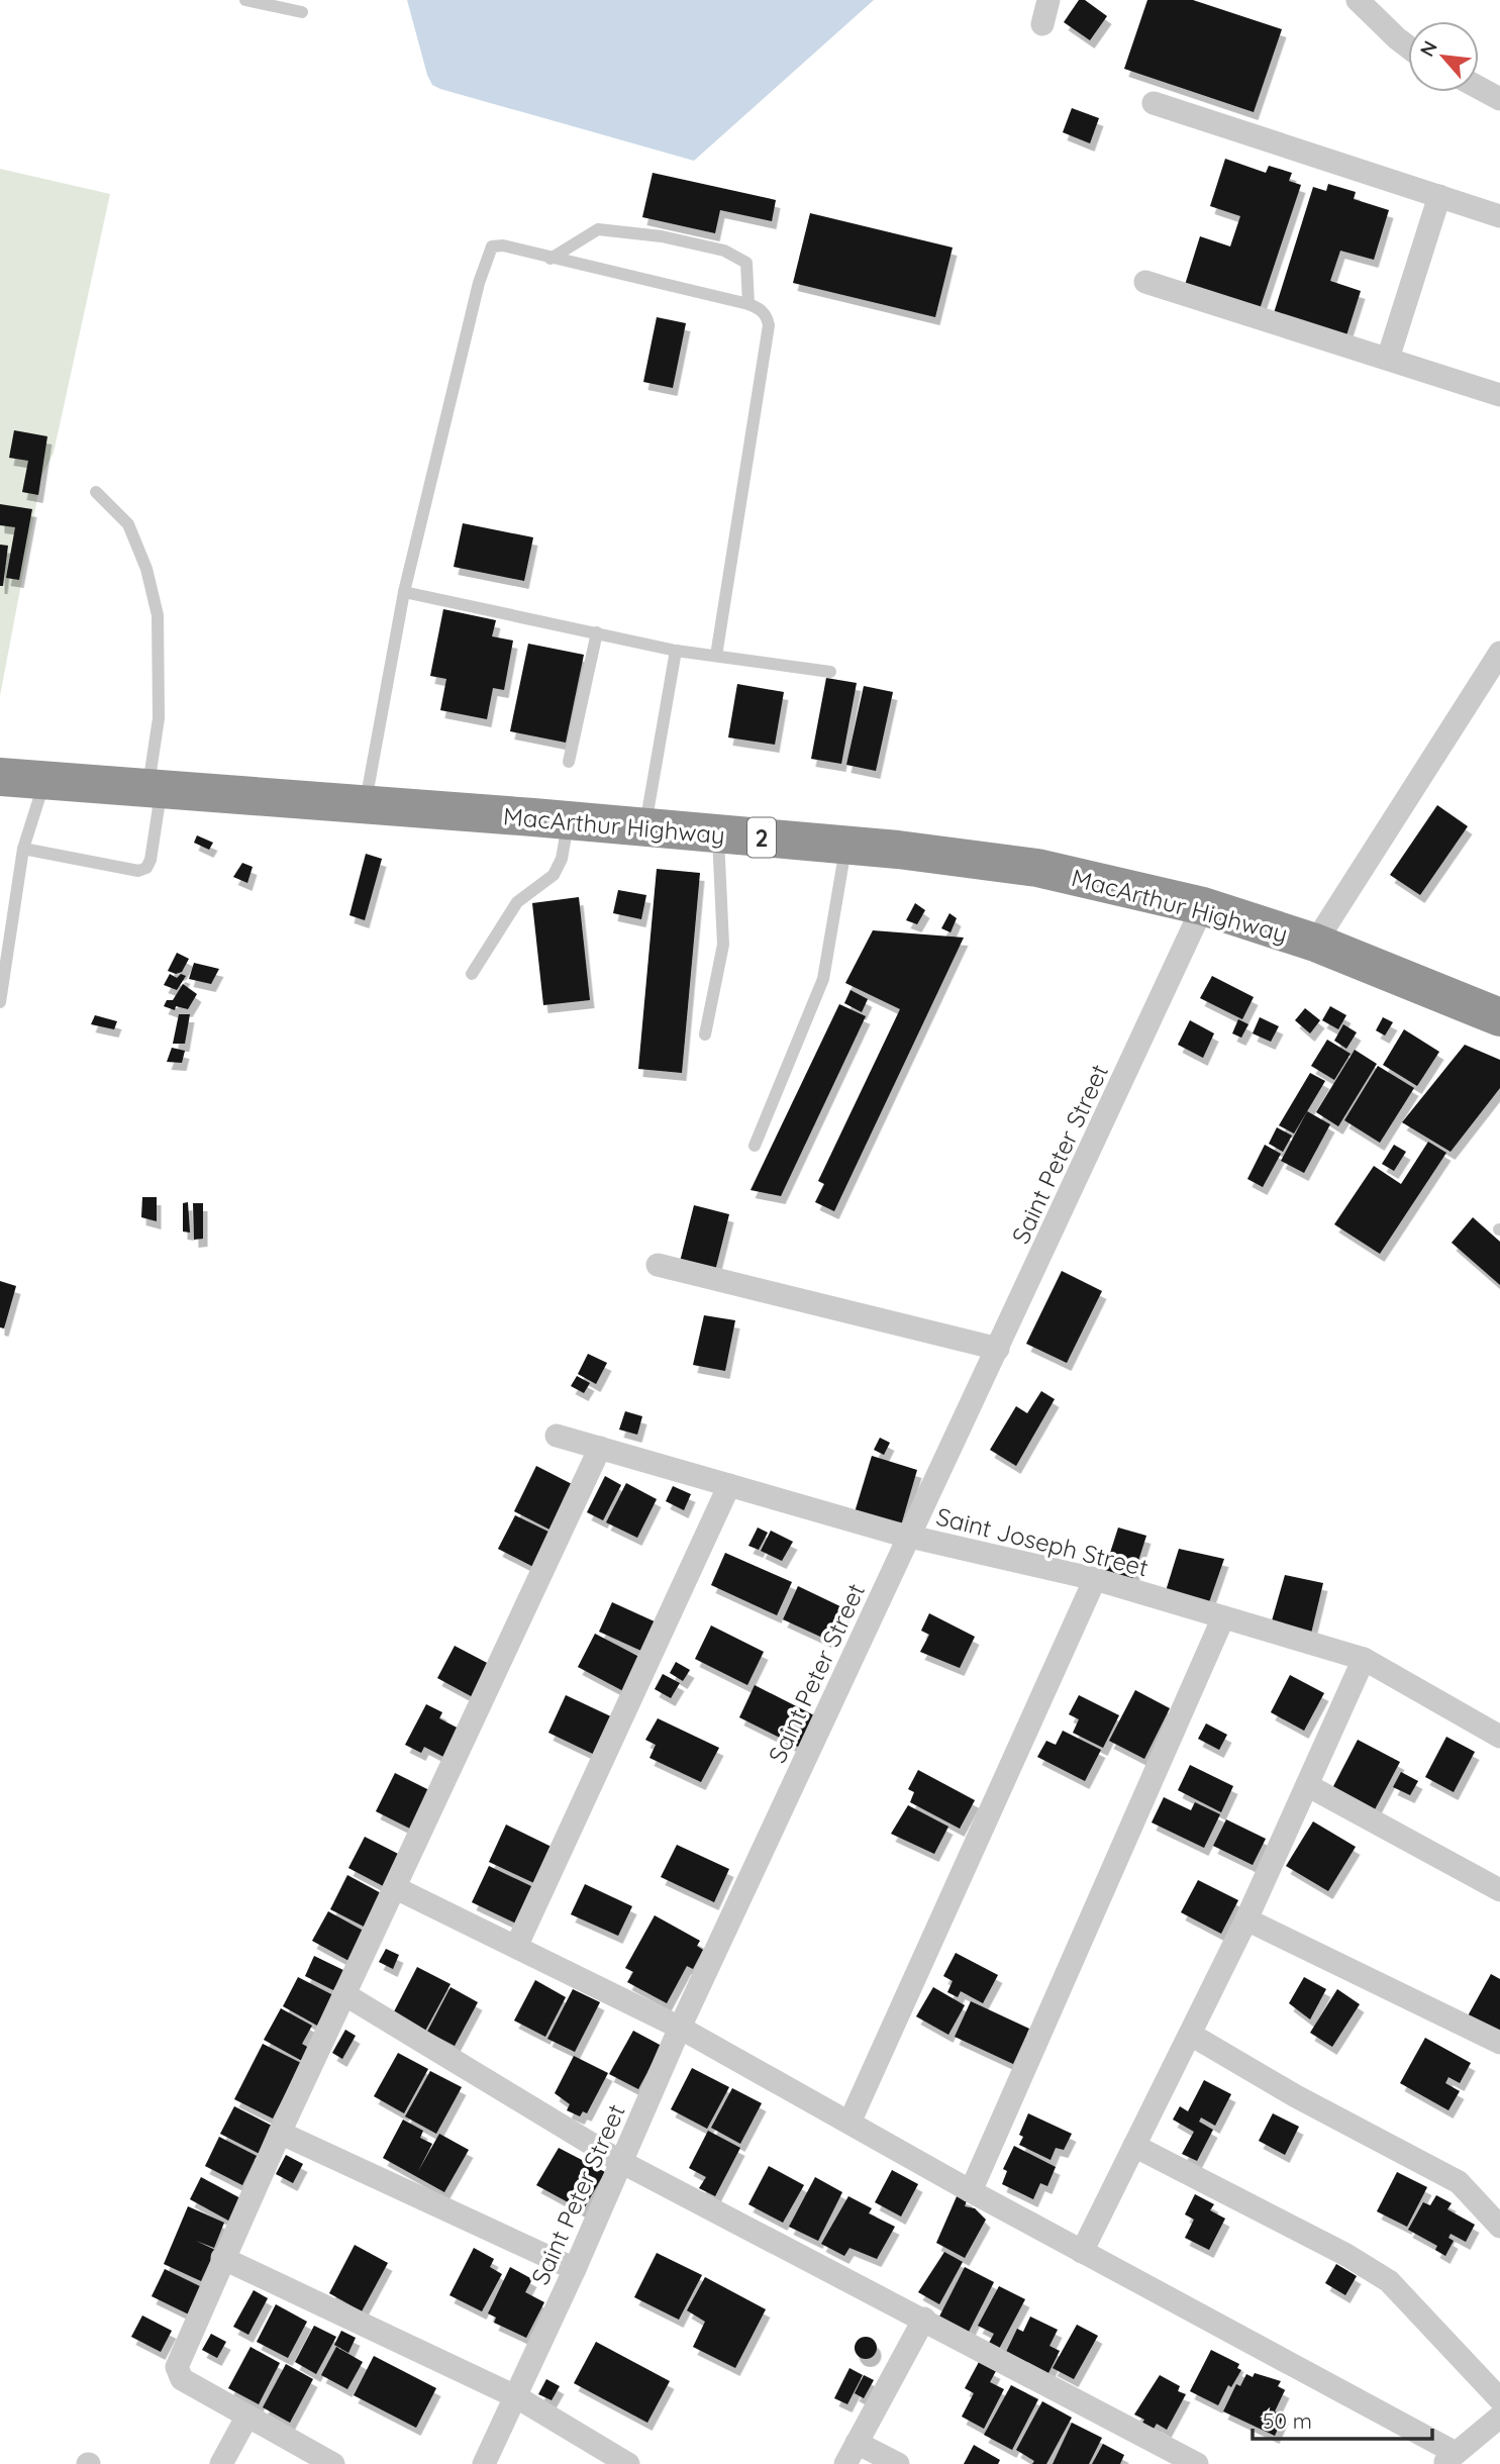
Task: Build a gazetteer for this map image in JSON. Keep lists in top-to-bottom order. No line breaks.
{"streets":{"highway":["MacArthur Highway","2"],"street":["Saint Peter Street","Saint Joseph Street"]},"crossings":[["MacArthur Highway","Saint Peter Street"],["Saint Peter Street","Saint Joseph Street"]],"scale_bar":"50 m","north":"top left"}
